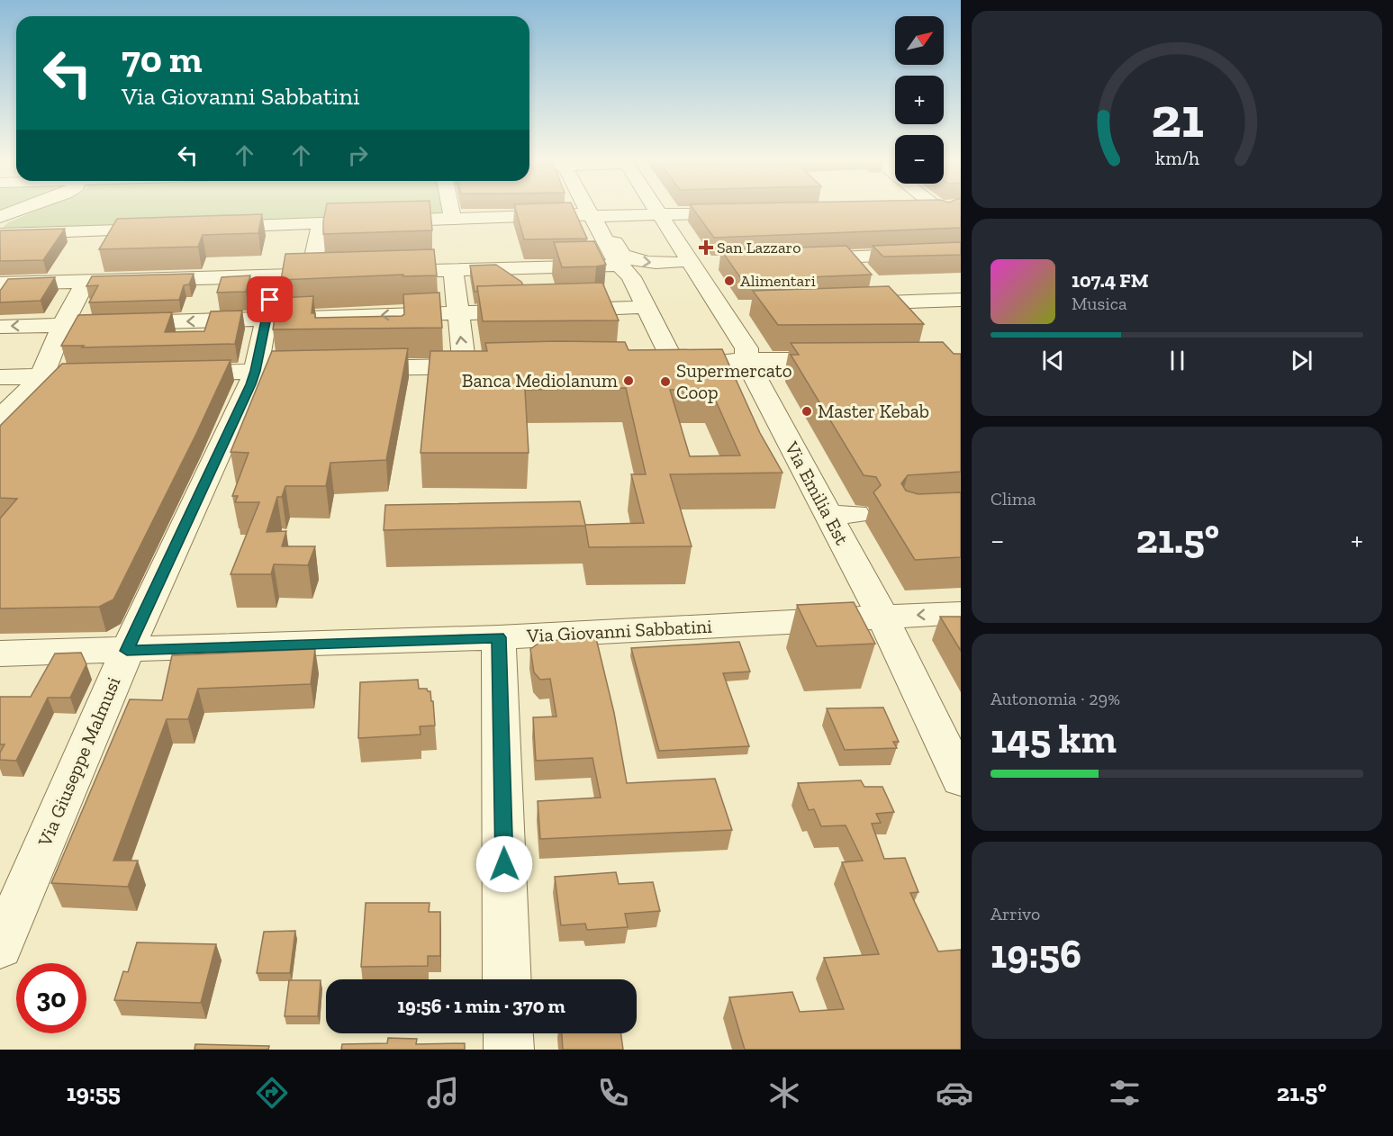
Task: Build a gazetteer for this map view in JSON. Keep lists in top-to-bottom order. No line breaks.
{"streets":{"street":["Via Emilia Est","Via Giovanni Sabbatini","Via Giuseppe Malmusi"]},"crossings":[["Via Emilia Est","Via Giovanni Sabbatini"],["Via Giovanni Sabbatini","Via Giuseppe Malmusi"]],"places":{"health":["San Lazzaro"],"other":["Alimentari","Banca Mediolanum","Supermercato Coop","Master Kebab"]},"north":"top right","page":{"map_buttons":["+","−"],"turn":["70 m","Via Giovanni Sabbatini"],"song":["107.4 FM","Musica"],"tile":["Clima",["Autonomia · 29%","145 km"],["Arrivo","19:56"]],"heat":["−","21.5°","+"],"limit":"30","trip":"19:56 · 1 min · 370 m","tabs":["19:55","21.5°"],"gauge":["21","km/h"]}}
